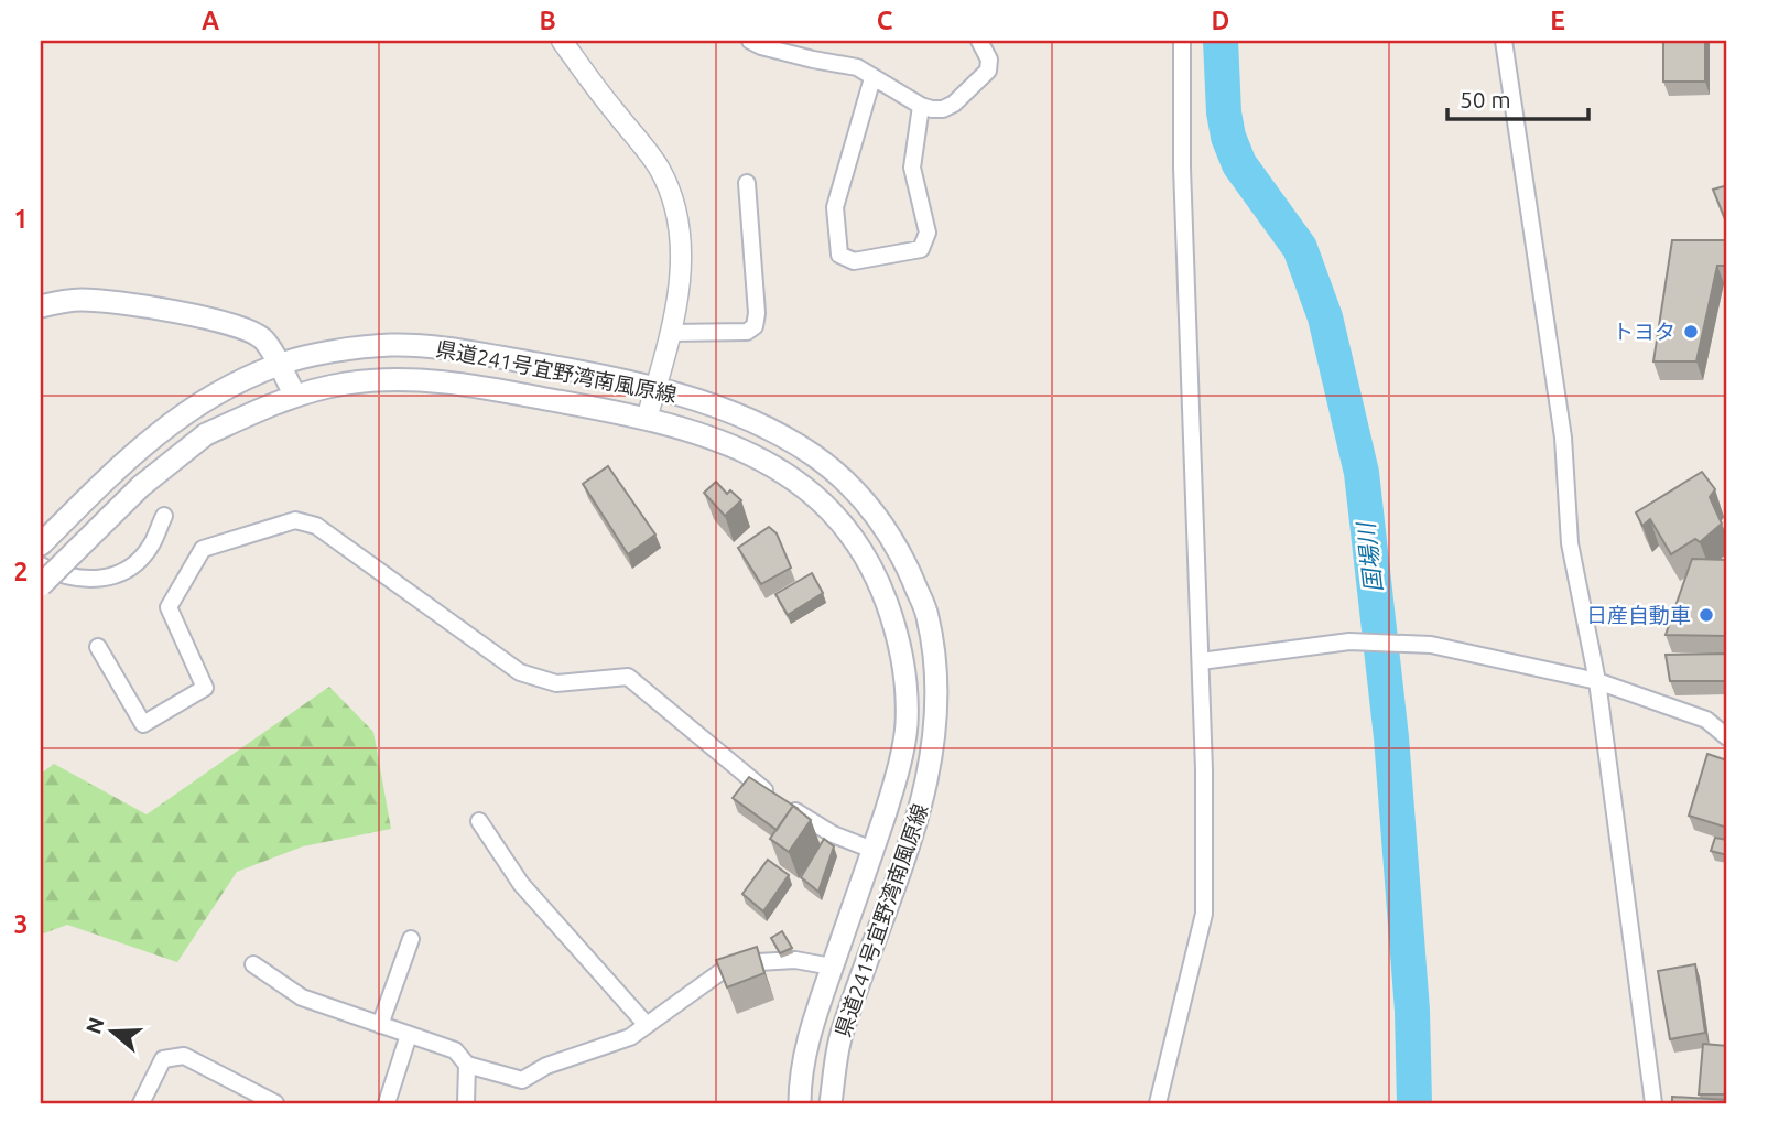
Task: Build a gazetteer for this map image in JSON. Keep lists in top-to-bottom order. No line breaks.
{"streets":{"main road":["県道241号宜野湾南風原線"]},"water":["国場川"],"places":["トヨタ","日産自動車"],"scale_bar":"50 m","north":"left","grid":{"columns":["A","B","C","D","E"],"rows":["1","2","3"]}}
